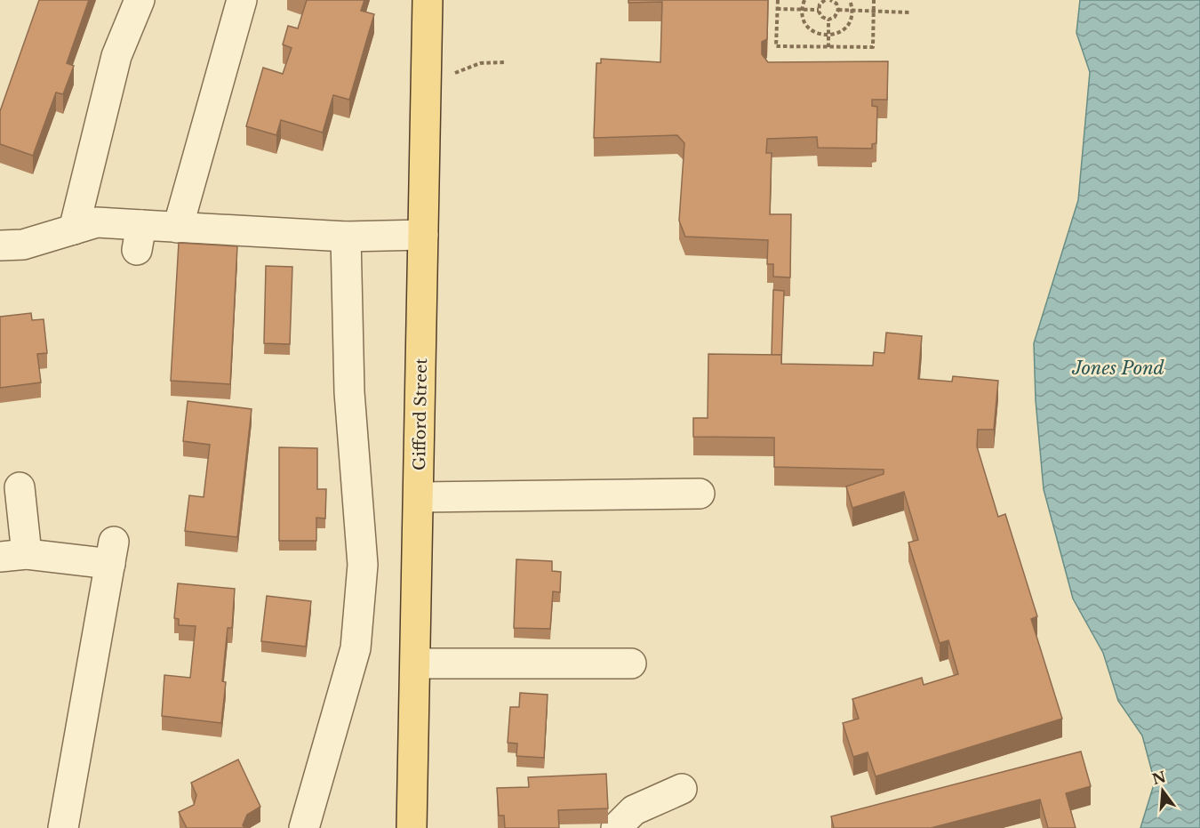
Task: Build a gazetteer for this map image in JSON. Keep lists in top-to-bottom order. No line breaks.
{"streets":{"main road":["Gifford Street"]},"water":["Jones Pond"],"north":"top"}
